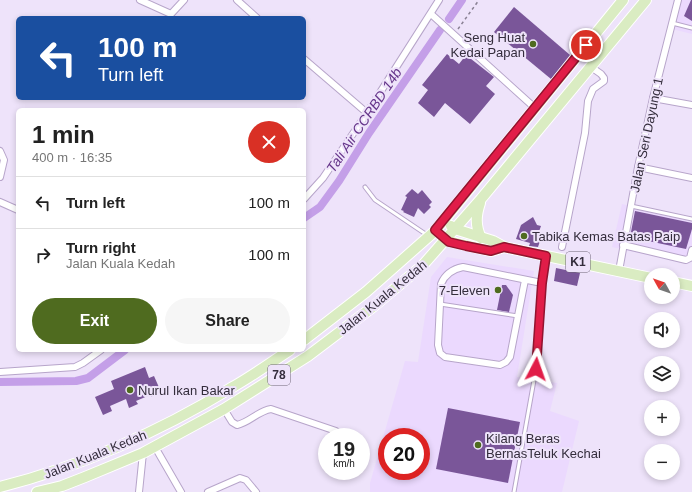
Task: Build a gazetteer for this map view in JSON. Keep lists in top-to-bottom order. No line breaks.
{"streets":{"main road":["K1","Jalan Kuala Kedah","78"],"street":["Jalan Seri Dayung 1"]},"crossings":[["Jalan Seri Dayung 1","K1"],["K1","Jalan Kuala Kedah"]],"water":["Tali Air CCRBD 14b"],"places":["Seng Huat Kedai Papan","Tabika Kemas Batas Paip","7-Eleven","Nurul Ikan Bakar","Kilang Beras BernasTeluk Kechai"],"north":"top left","page":{"turn":["100 m","Turn left"],"heading":["1 min","400 m · 16:35"],"list":[{"name":"Turn left","value":"100 m"},{"name":"Turn right","note":"Jalan Kuala Kedah","value":"100 m"}],"map_buttons":["+","−"],"buttons":["Exit","Share"],"speed":"19 km/h","limit":"20"}}
